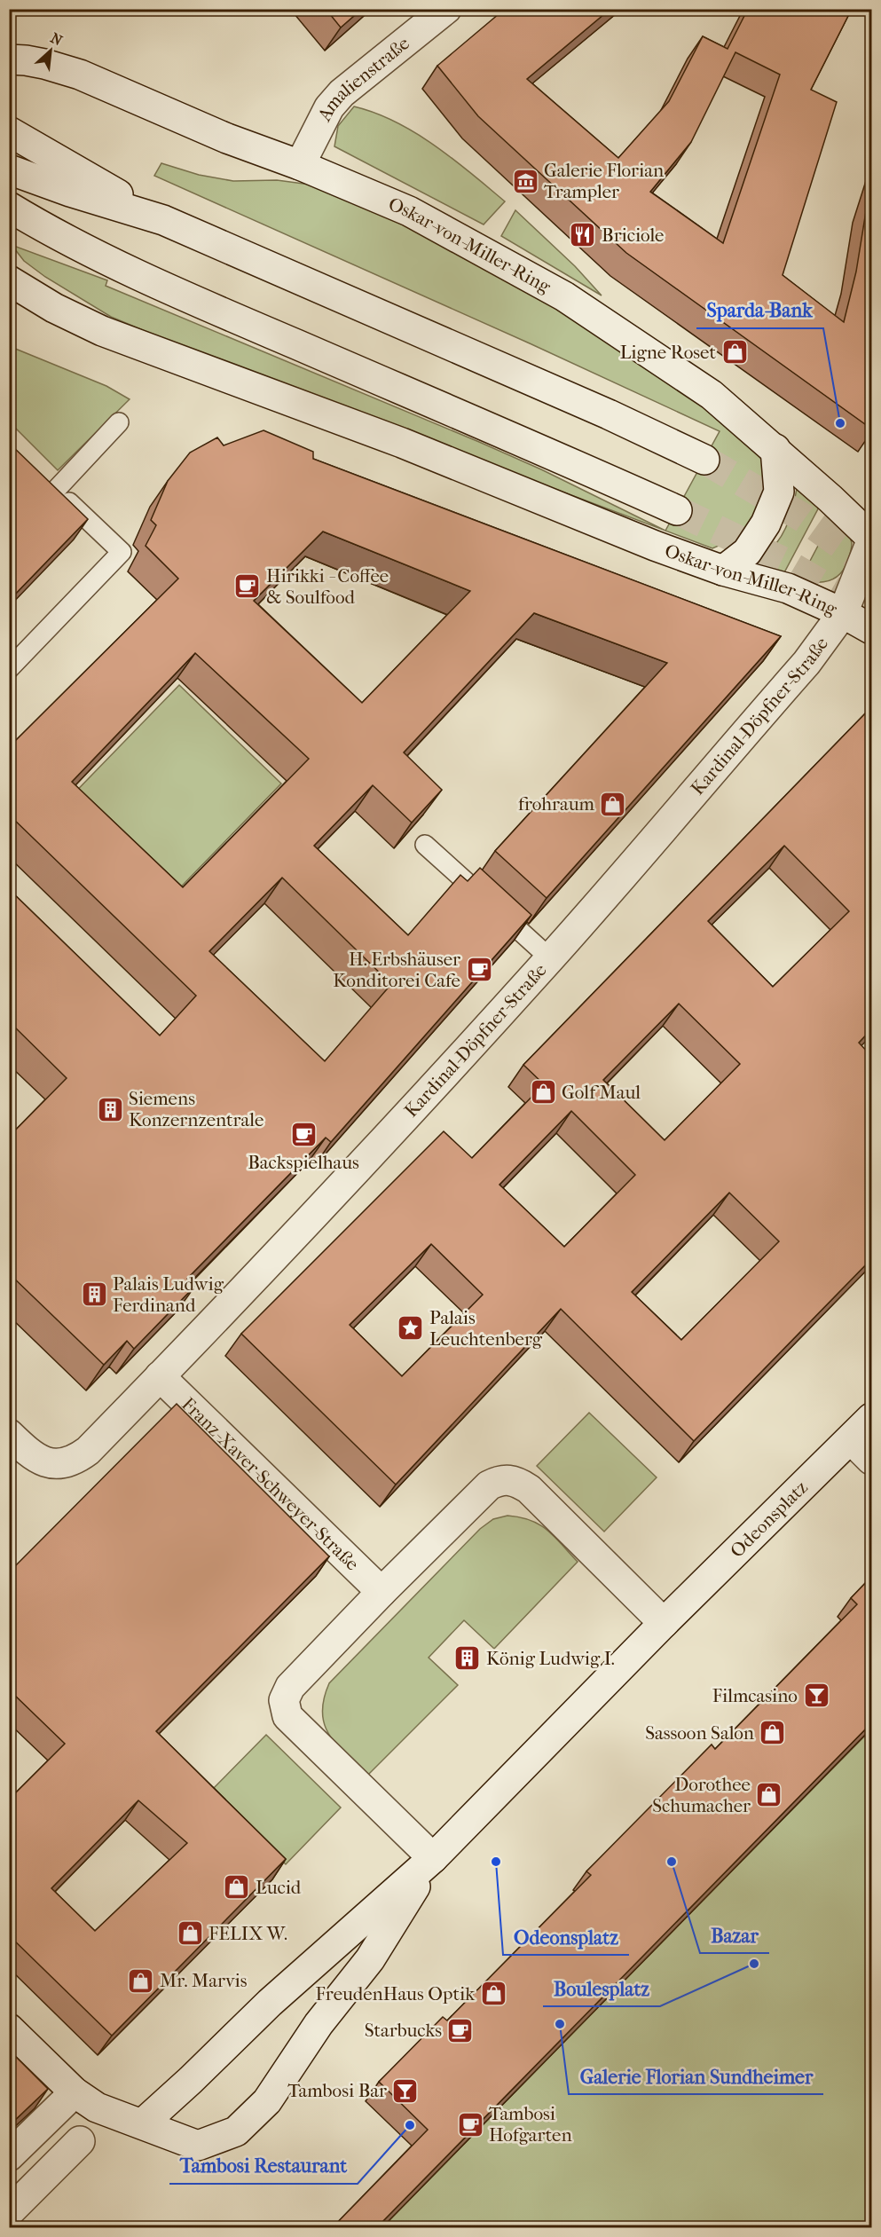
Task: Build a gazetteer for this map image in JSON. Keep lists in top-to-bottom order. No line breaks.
{"streets":{"street":["Amalienstraße","Oskar-von-Miller-Ring","Kardinal-Döpfner-Straße","Franz-Xaver-Schweyer-Straße","Odeonsplatz"]},"crossings":[["Amalienstraße","Oskar-von-Miller-Ring"],["Oskar-von-Miller-Ring","Kardinal-Döpfner-Straße"],["Kardinal-Döpfner-Straße","Franz-Xaver-Schweyer-Straße"]],"places":{"museum":["Galerie Florian Trampler"],"restaurant":["Briciole"],"shop":["Ligne Roset","frohraum","Golf Maul","Sassoon Salon","Dorothee Schumacher","Lucid","FELIX W.","Mr. Marvis","FreudenHaus Optik"],"other":["Sparda-Bank","Odeonsplatz","Bazar","Boulesplatz","Galerie Florian Sundheimer","Tambosi Restaurant"],"cafe":["Hirikki - Coffee & Soulfood","H. Erbshäuser Konditorei Cafe","Backspielhaus","Starbucks","Tambosi Hofgarten"],"building":["Siemens Konzernzentrale","Palais Ludwig Ferdinand","König Ludwig I."],"place":["Palais Leuchtenberg"],"bar":["Filmcasino","Tambosi Bar"]},"north":"top right"}
